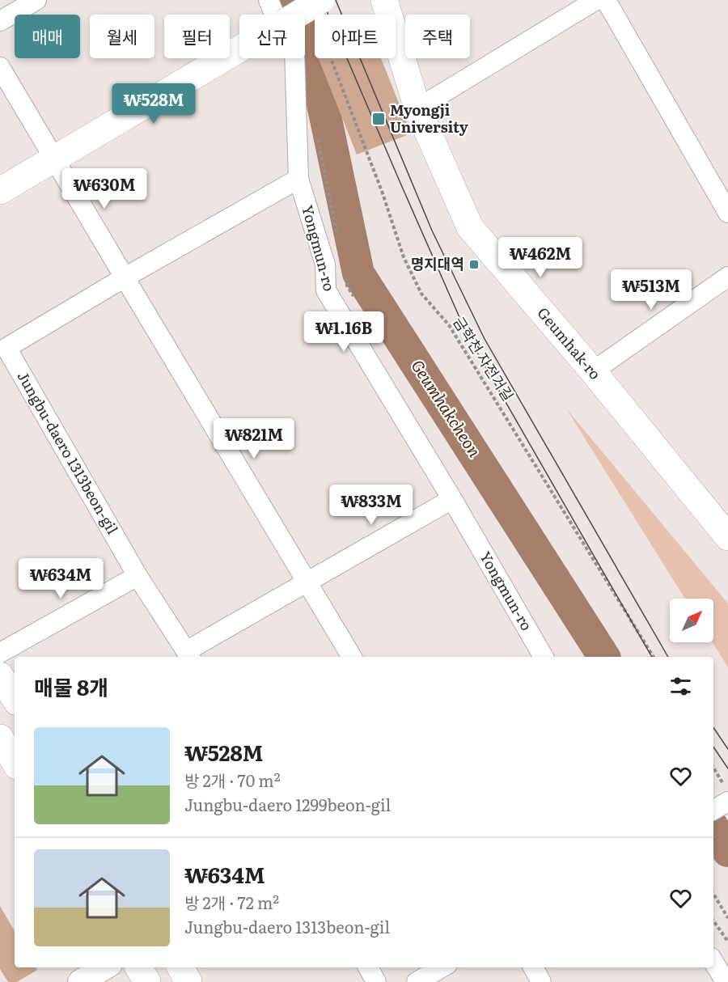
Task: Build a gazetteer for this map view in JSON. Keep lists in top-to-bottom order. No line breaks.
{"streets":{"main road":["Geumhak-ro"],"street":["Yongmun-ro","Jungbu-daero 1313beon-gil"],"path":["금학천 자전거길"]},"crossings":[["Yongmun-ro","Jungbu-daero 1313beon-gil"]],"water":["Geumhakcheon"],"places":{"transit":["Myongji University","명지대역"]},"north":"top right","page":{"chip":["매매","월세","필터","신규","아파트","주택"],"price":["₩528M","₩630M","₩462M","₩513M","₩1.16B","₩821M","₩833M","₩634M"],"heading":"매물 8개","list":[{"name":"₩528M","note":"방 2개 · 70 m² · Jungbu-daero 1299beon-gil"},{"name":"₩634M","note":"방 2개 · 72 m² · Jungbu-daero 1313beon-gil"}]}}
